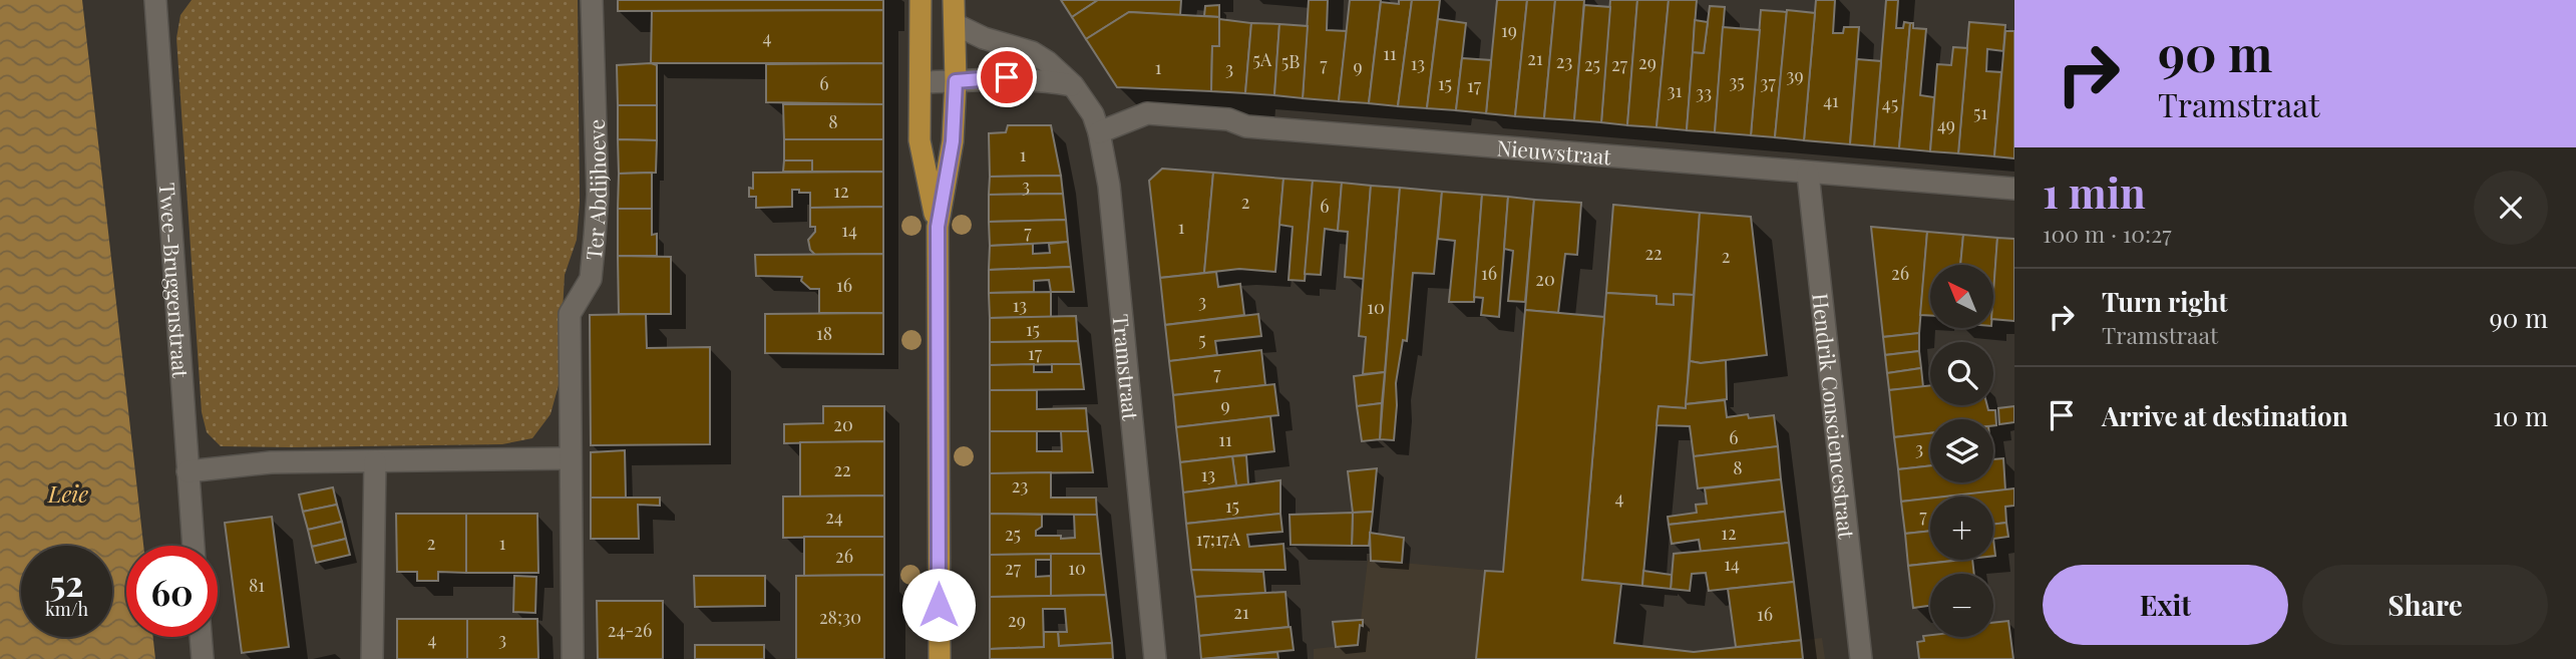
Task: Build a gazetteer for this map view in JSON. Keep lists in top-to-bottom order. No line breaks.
{"streets":{"street":["Nieuwstraat","Ter Abdijhoeve","Twee-Bruggenstraat","Tramstraat","Hendrik Consciencestraat"]},"crossings":[["Nieuwstraat","Tramstraat"],["Nieuwstraat","Hendrik Consciencestraat"]],"water":["Leie"],"house_numbers":["19","4","11","21","5A","5B","23","29","13","7","25","27","9","1","3","39","35","37","6","15","17","31","33","41","45","51","8","49","1","3","12","2","6","1","14","7","22","2","16","26","20","16","3","13","10","15","18","5","17","7","9","20","6","11","3","8","22","13","23","4","15","7","24","12","25","17;17A","2","1","26","14","27","10","81","21","16","28;30","29","24-26","4","3"],"north":"top left","page":{"turn":["90 m","Tramstraat"],"heading":["1 min","100 m · 10:27"],"map_buttons":["+","−"],"list":[{"name":"Turn right","note":"Tramstraat","value":"90 m"},{"name":"Arrive at destination","value":"10 m"}],"speed":"52 km/h","limit":"60","buttons":["Exit","Share"]}}
